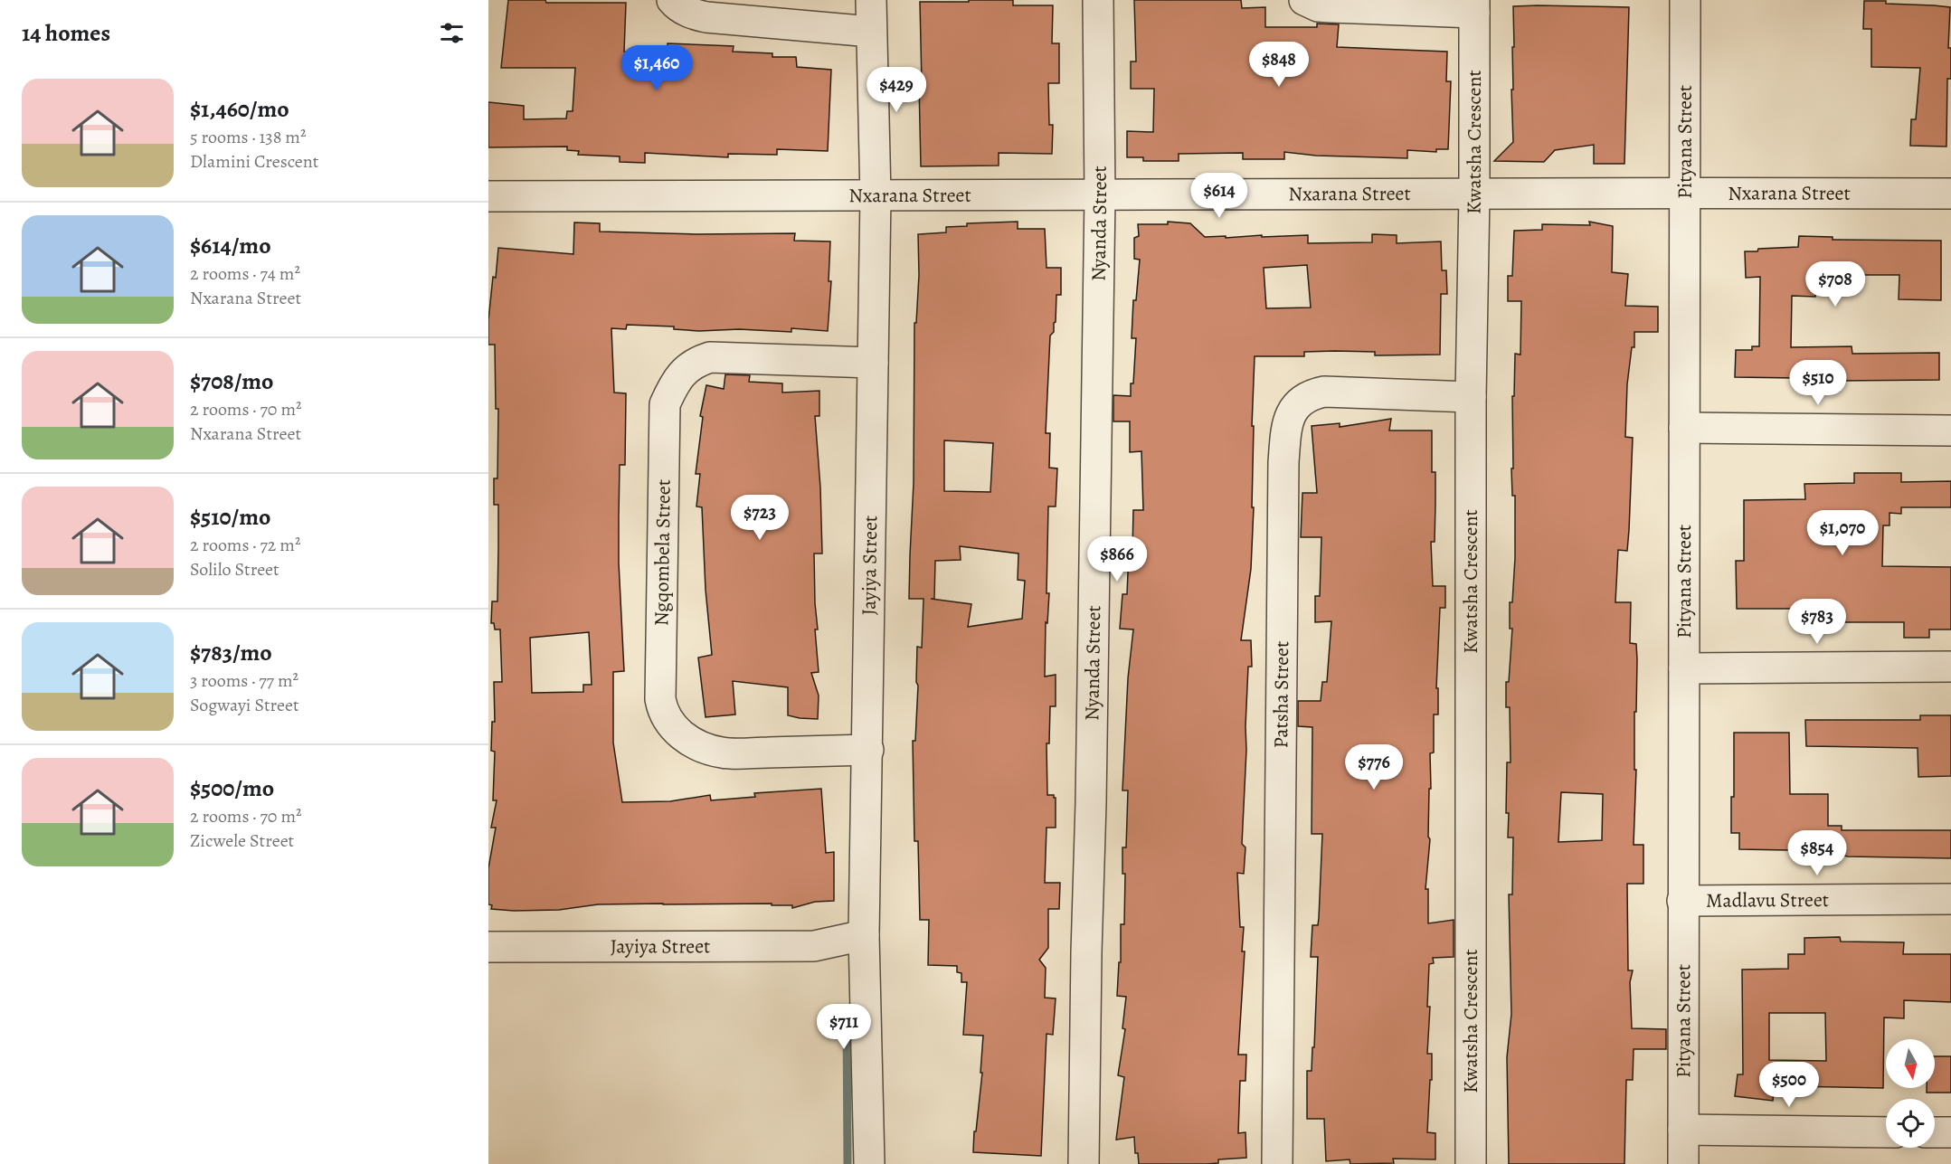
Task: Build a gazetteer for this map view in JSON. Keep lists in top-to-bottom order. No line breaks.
{"streets":{"street":["Kwatsha Crescent","Pityana Street","Nxarana Street","Nyanda Street","Ngqombela Street","Jayiya Street","Patsha Street","Madlavu Street"]},"crossings":[["Kwatsha Crescent","Nxarana Street"],["Kwatsha Crescent","Patsha Street"],["Pityana Street","Nxarana Street"],["Pityana Street","Madlavu Street"],["Nxarana Street","Nyanda Street"],["Nxarana Street","Jayiya Street"],["Ngqombela Street","Jayiya Street"]],"north":"bottom","page":{"heading":"14 homes","price":["$848","$1,460","$429","$614","$708","$510","$723","$1,070","$866","$783","$776","$854","$711","$500"],"list":[{"name":"$1,460/mo","note":"5 rooms · 138 m² · Dlamini Crescent"},{"name":"$614/mo","note":"2 rooms · 74 m² · Nxarana Street"},{"name":"$708/mo","note":"2 rooms · 70 m² · Nxarana Street"},{"name":"$510/mo","note":"2 rooms · 72 m² · Solilo Street"},{"name":"$783/mo","note":"3 rooms · 77 m² · Sogwayi Street"},{"name":"$500/mo","note":"2 rooms · 70 m² · Zicwele Street"}]}}
